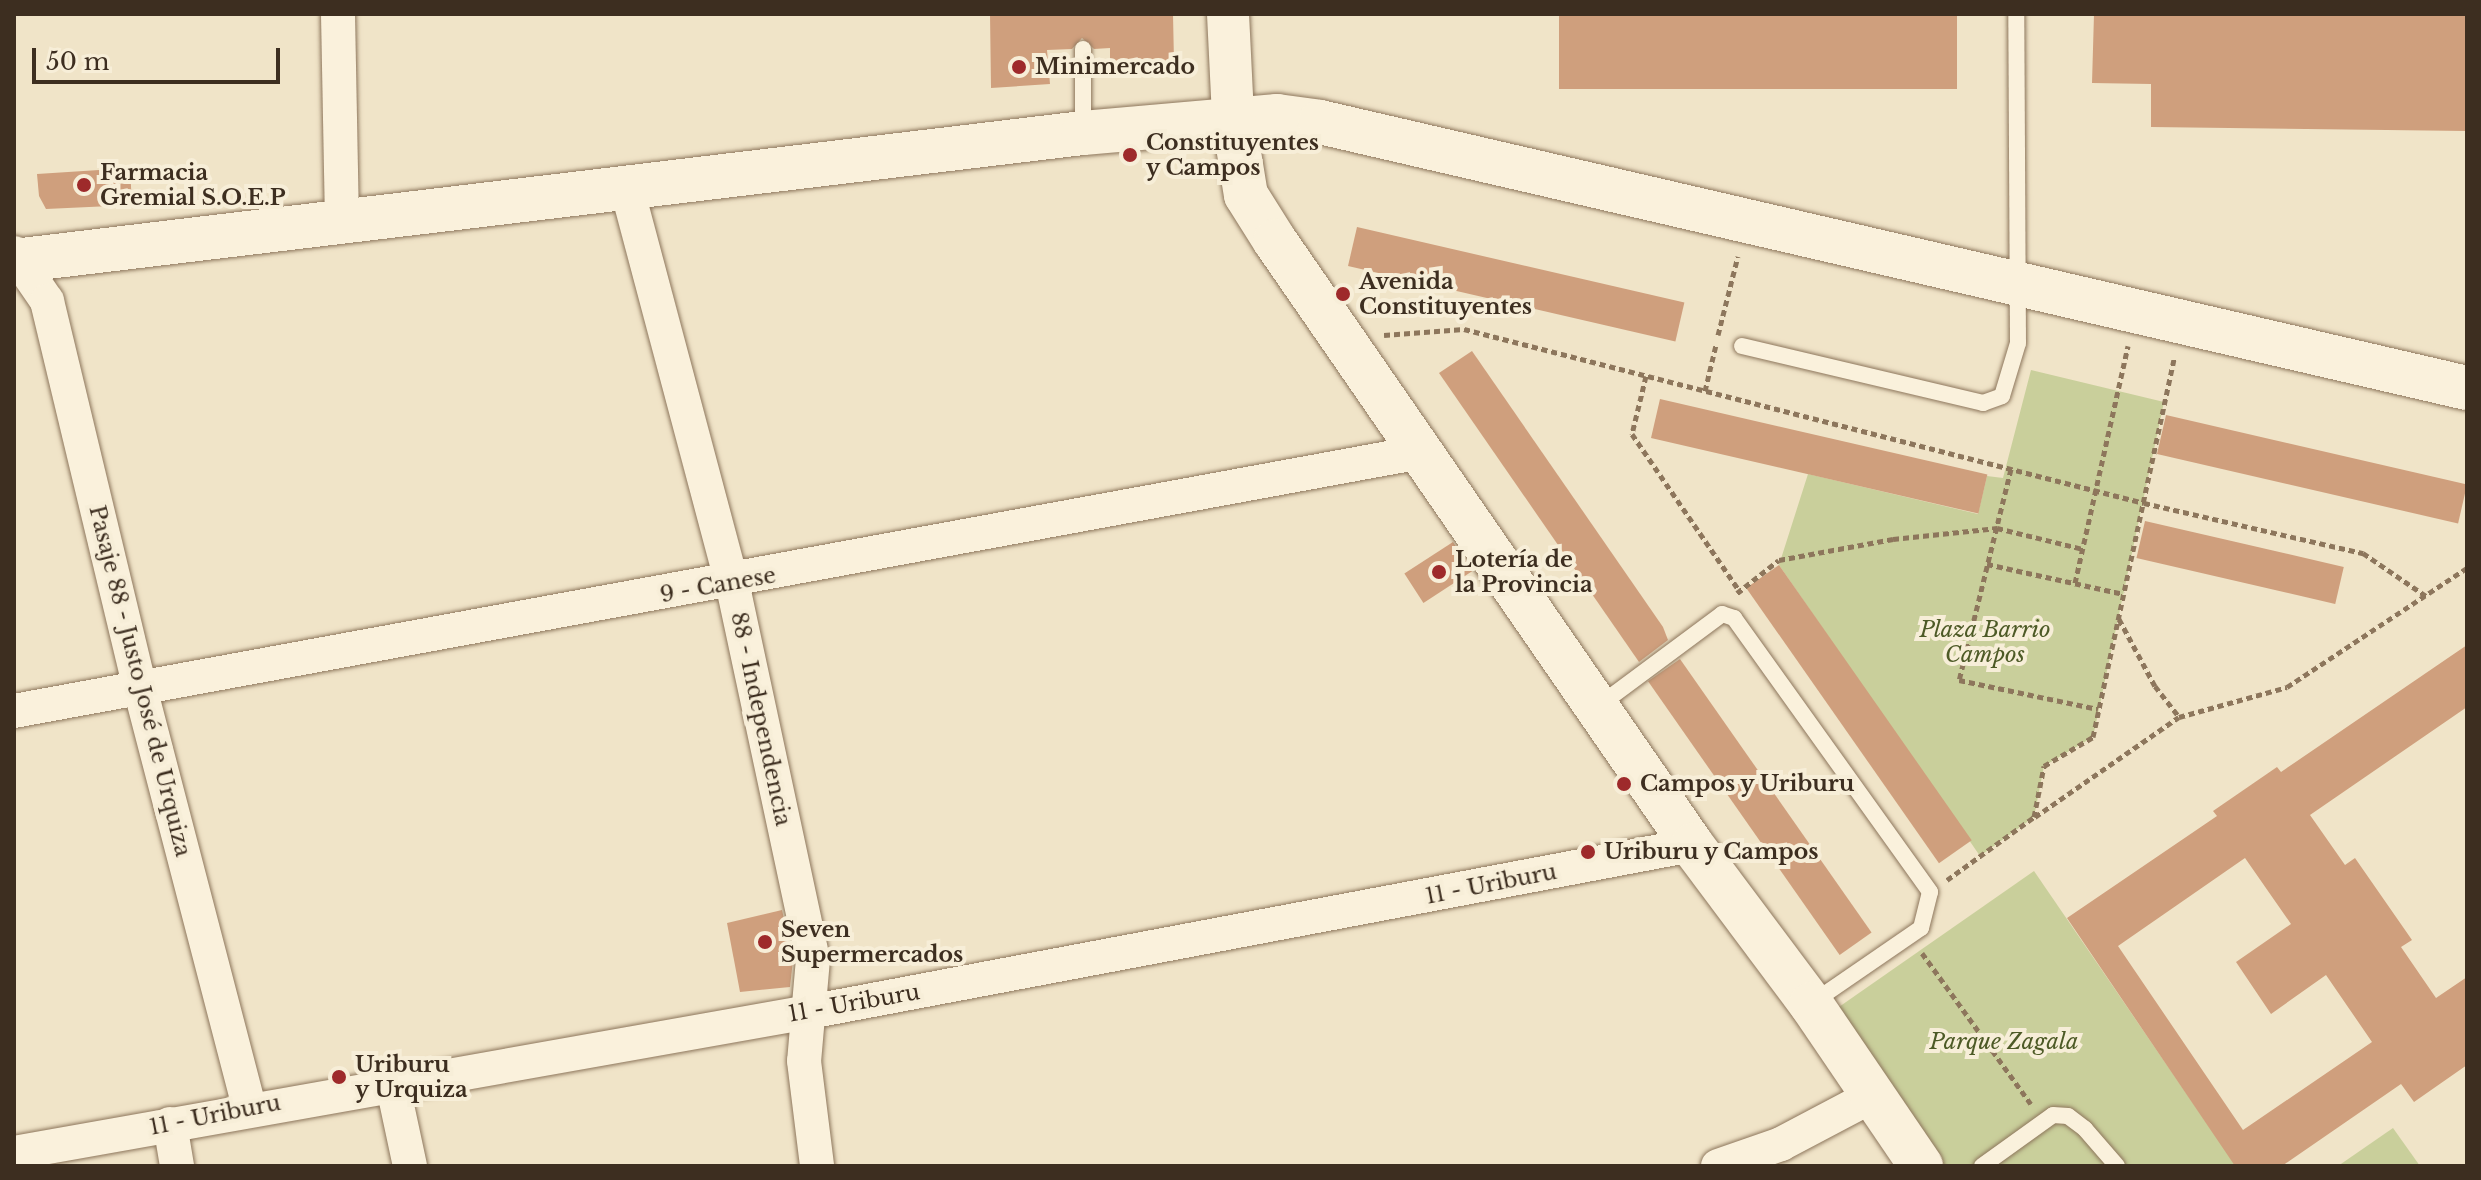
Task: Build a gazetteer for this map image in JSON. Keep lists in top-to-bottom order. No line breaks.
{"streets":{"street":["9 - Canese","Pasaje 88 - Justo José de Urquiza","88 - Independencia","11 - Uriburu"]},"crossings":[["9 - Canese","Pasaje 88 - Justo José de Urquiza"],["9 - Canese","88 - Independencia"],["Pasaje 88 - Justo José de Urquiza","11 - Uriburu"],["88 - Independencia","11 - Uriburu"]],"parks":["Plaza Barrio Campos","Parque Zagala"],"places":["Minimercado","Constituyentes y Campos","Farmacia Gremial S.O.E.P","Avenida Constituyentes","Lotería de la Provincia","Campos y Uriburu","Uriburu y Campos","Seven Supermercados","Uriburu y Urquiza"],"scale_bar":"50 m"}
